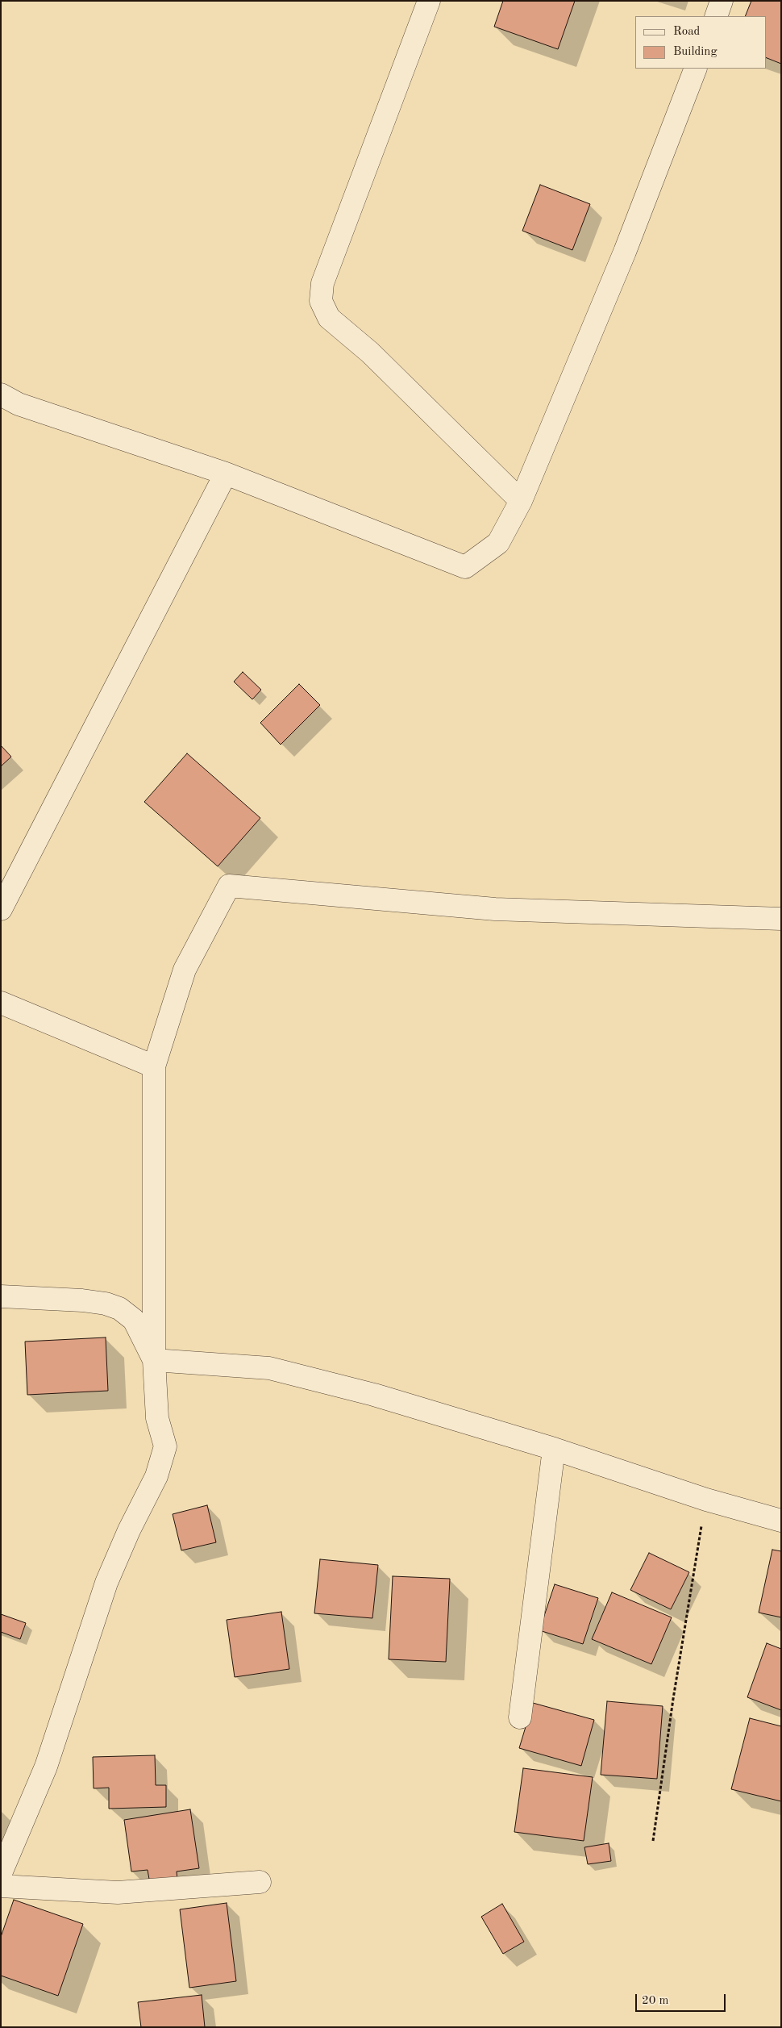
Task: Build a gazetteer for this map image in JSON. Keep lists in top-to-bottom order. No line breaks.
{"legend":["Road","Building"],"scale_bar":"20 m"}
